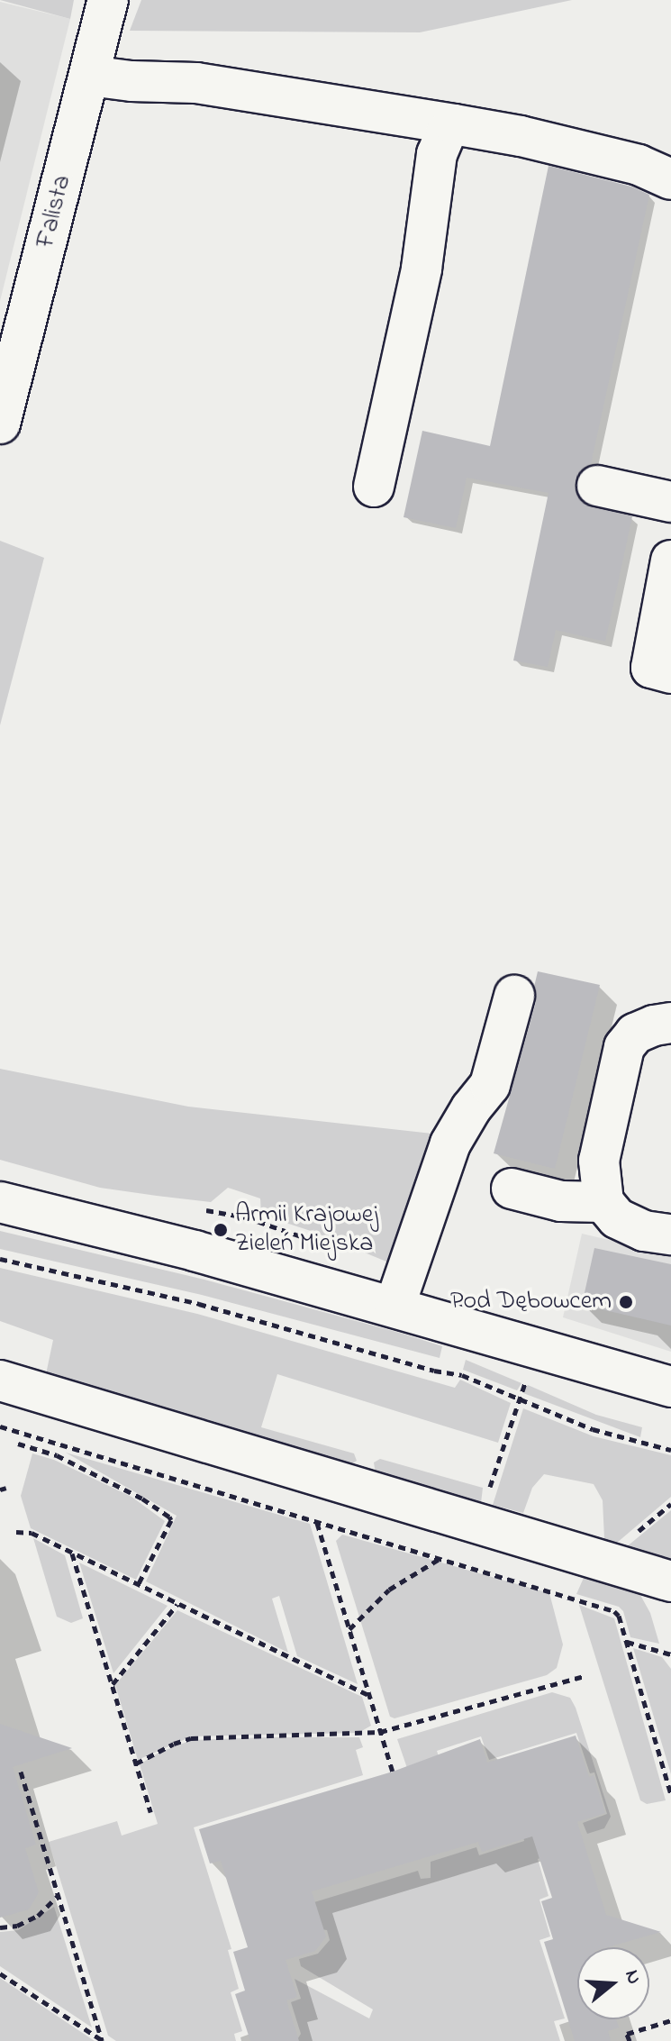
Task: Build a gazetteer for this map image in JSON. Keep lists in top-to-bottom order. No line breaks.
{"streets":{"street":["Falista"]},"places":["Armii Krajowej Zieleń Miejska","Pod Dębowcem"],"north":"right"}
